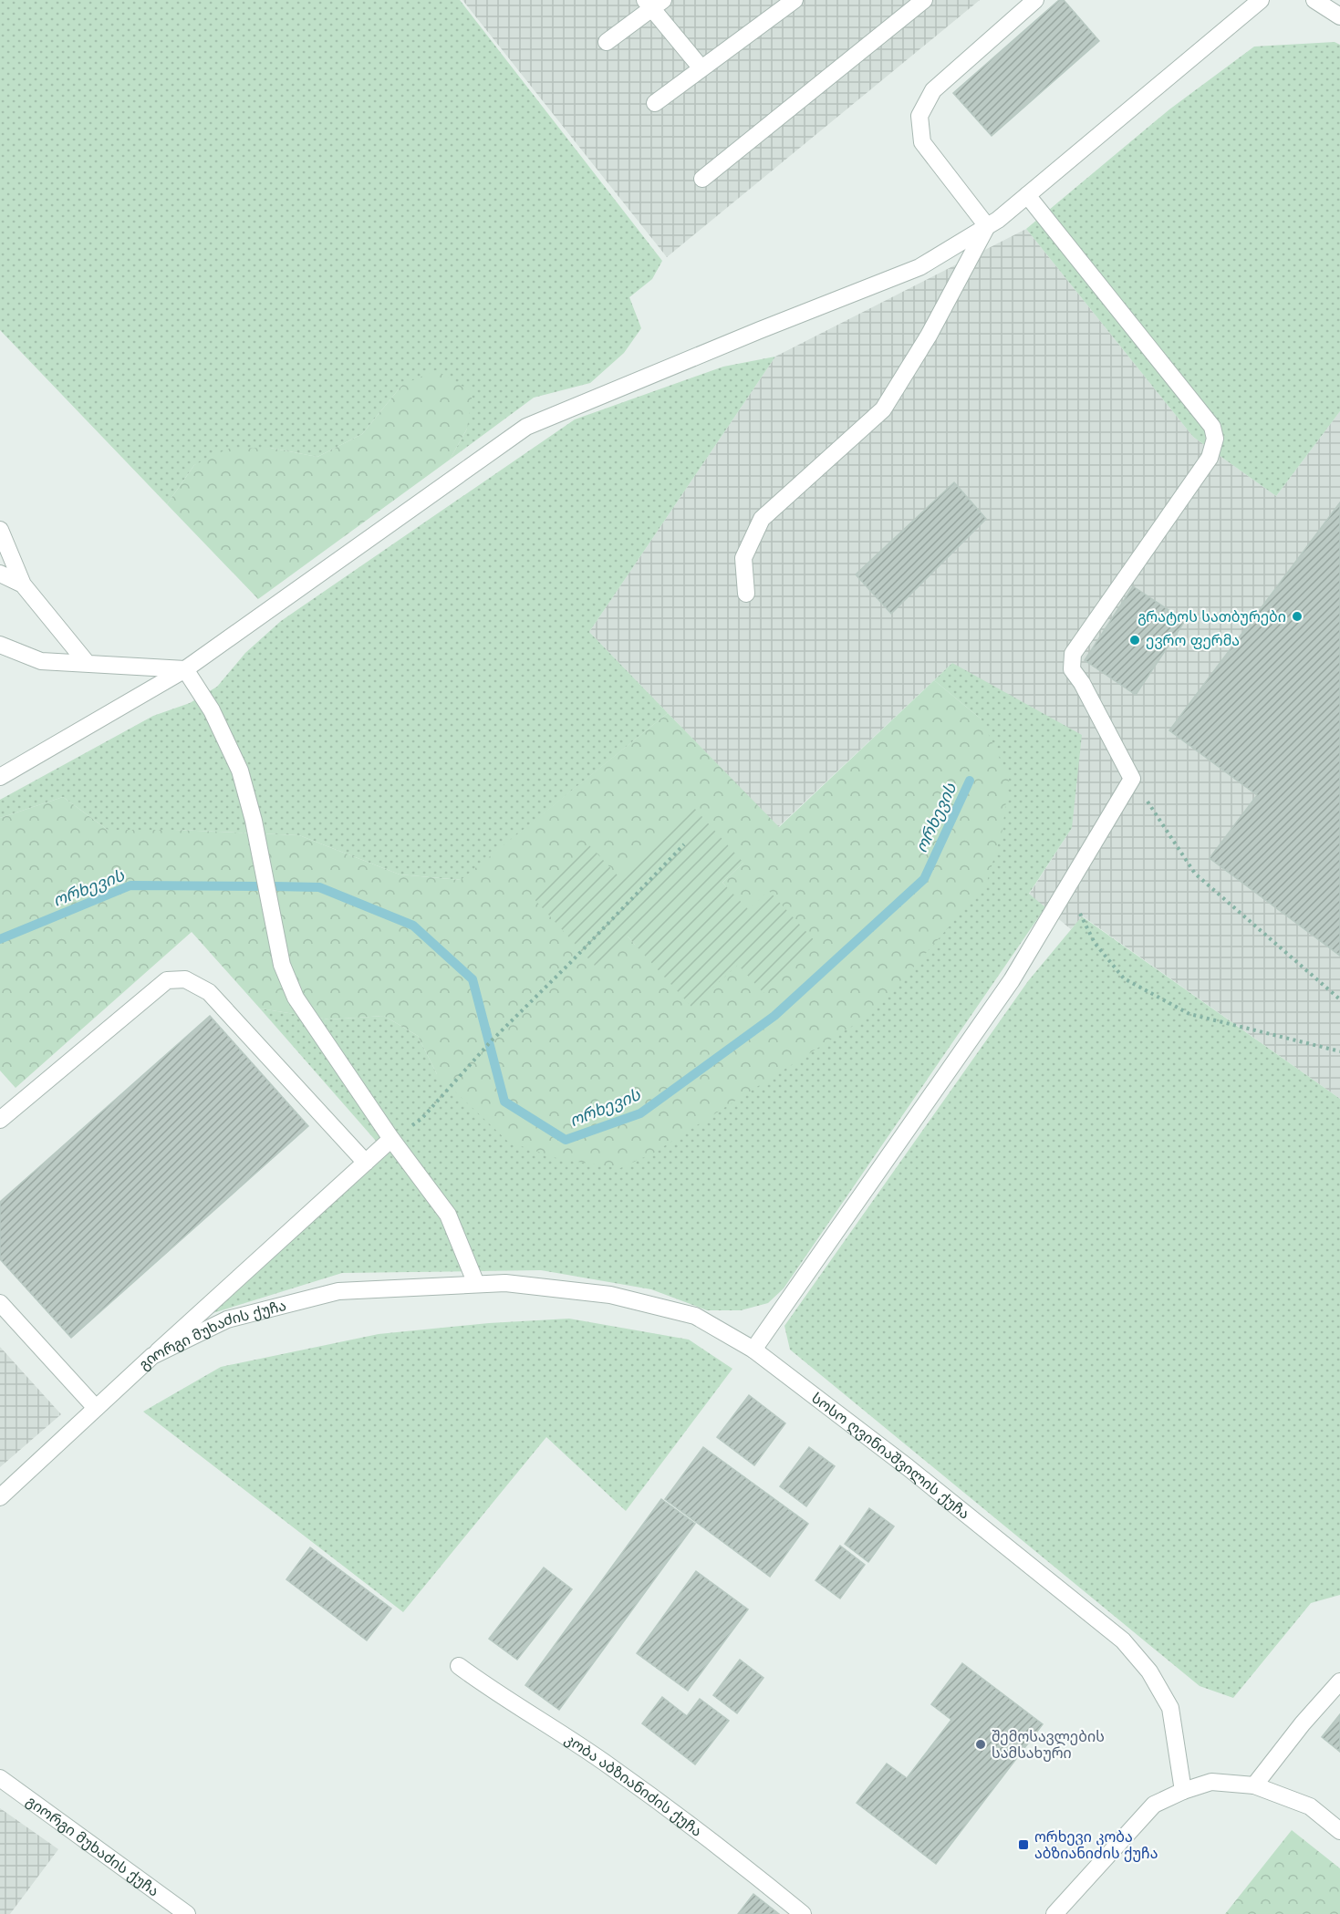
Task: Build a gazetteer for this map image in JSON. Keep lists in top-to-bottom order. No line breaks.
{"streets":{"street":["გიორგი მუხაძის ქუჩა","სოსო ღვინიაშვილის ქუჩა","კობა აბზიანიძის ქუჩა"]},"crossings":[["გიორგი მუხაძის ქუჩა","სოსო ღვინიაშვილის ქუჩა"]],"water":["ორხევის"],"places":{"other":["გრატოს სათბურები","ევრო ფერმა","შემოსავლების სამსახური"],"transit":["ორხევი კობა აბზიანიძის ქუჩა"]}}
